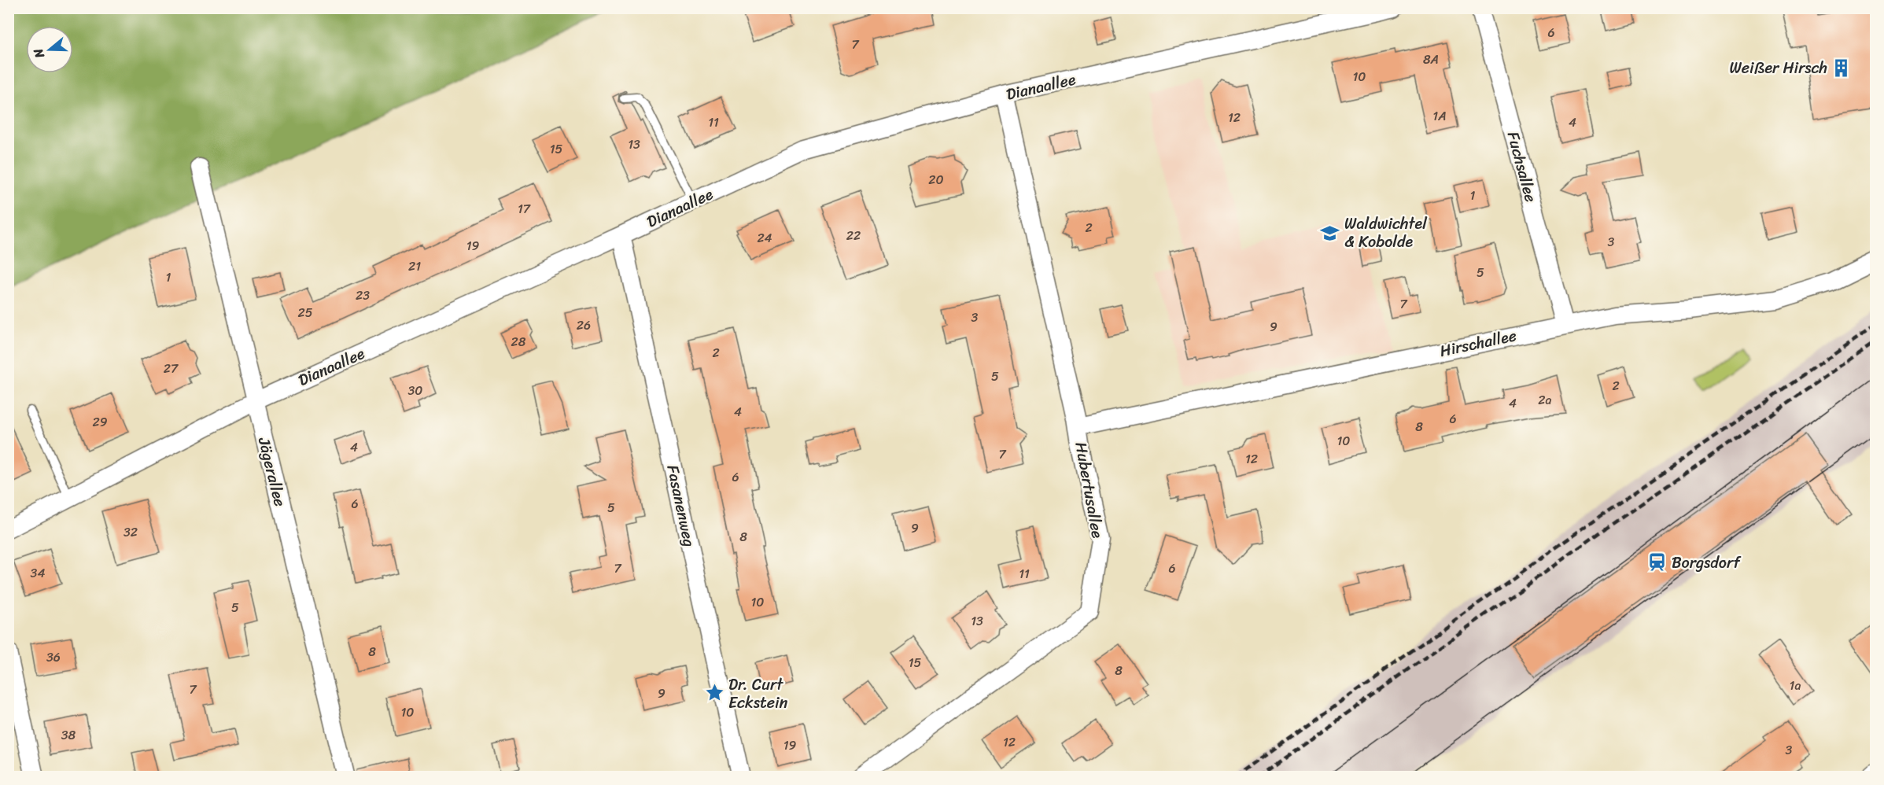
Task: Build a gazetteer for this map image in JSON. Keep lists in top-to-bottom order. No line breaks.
{"streets":{"street":["Dianaallee","Fuchsallee","Hirschallee","Jägerallee","Hubertusallee","Fasanenweg"]},"crossings":[["Dianaallee","Jägerallee"],["Dianaallee","Hubertusallee"],["Dianaallee","Fasanenweg"],["Fuchsallee","Hirschallee"],["Hirschallee","Hubertusallee"]],"places":{"building":["Weißer Hirsch"],"school or university":["Waldwichtel & Kobolde"],"station":["Borgsdorf"],"place":["Dr. Curt Eckstein"]},"house_numbers":["6","7","8A","10","1A","12","11","4","13","15","20","1","17","2","22","24","3","19","21","5","1","23","7","25","3","26","9","28","2","27","5","2","30","2a","4","4","6","29","8","10","4","7","12","6","6","5","9","32","8","7","6","34","11","10","5","13","8","36","15","8","1a","7","9","10","38","12","19","3"],"north":"left"}
